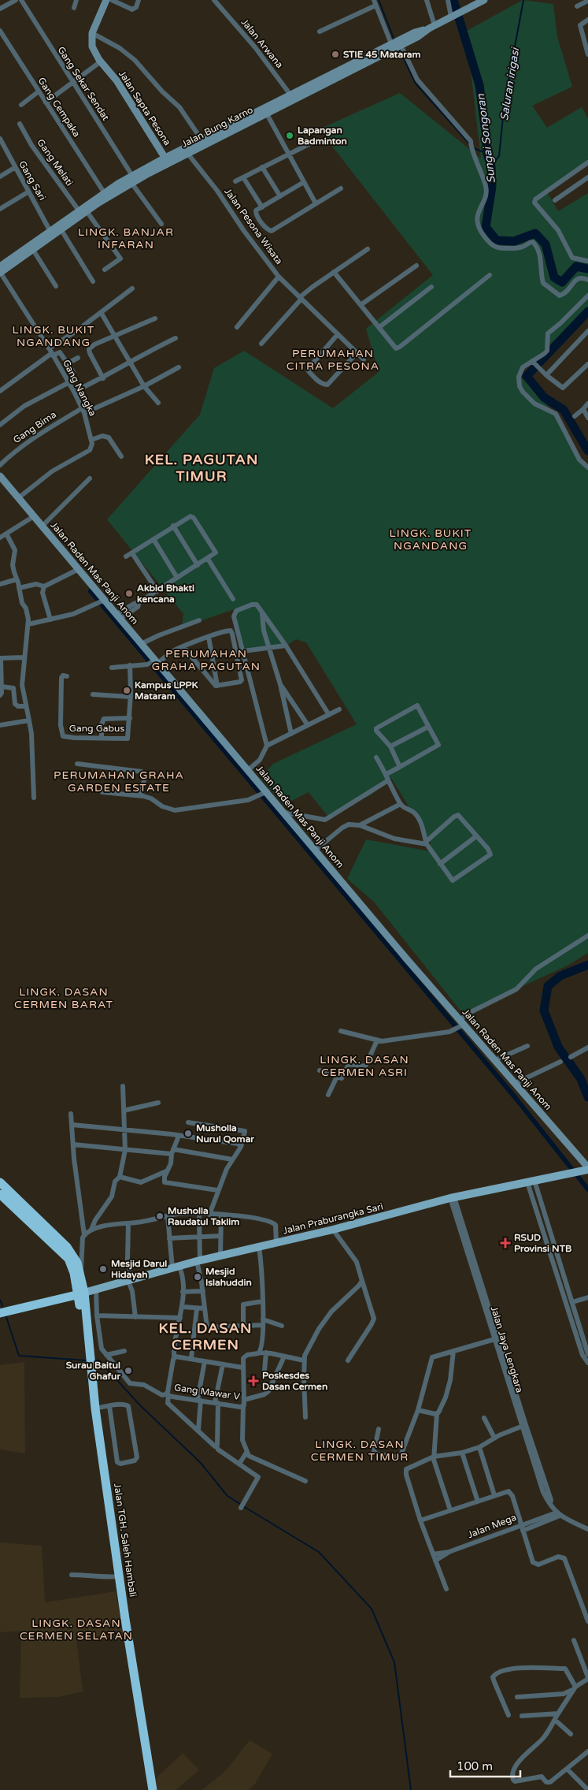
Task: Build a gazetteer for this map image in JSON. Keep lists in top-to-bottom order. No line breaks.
{"streets":{"highway":["Jalan TGH. Saleh Hambali"],"main road":["Jalan Praburangka Sari"],"street":["Jalan Arwana","Gang Sekar Sendat","Gang Cempaka","Jalan Sapta Pesona","Jalan Bung Karno","Gang Melati","Gang Sari","Jalan Pesona Wisata","Gang Nangka","Gang Bima","Jalan Raden Mas Panji Anom","Gang Gabus","Jalan Jaya Lengkara","Gang Mawar V","Jalan Mega"]},"crossings":[["Gang Sekar Sendat","Jalan Bung Karno"],["Jalan Sapta Pesona","Jalan Bung Karno"],["Jalan Bung Karno","Jalan Pesona Wisata"],["Jalan Bung Karno","Gang Nangka"],["Gang Nangka","Gang Bima"],["Jalan Raden Mas Panji Anom","Jalan Praburangka Sari"],["Jalan Praburangka Sari","Jalan Jaya Lengkara"],["Jalan Praburangka Sari","Gang Mawar V"],["Jalan Praburangka Sari","Jalan TGH. Saleh Hambali"],["Jalan Jaya Lengkara","Jalan Mega"]],"districts":["LINGK. BANJAR INFARAN","LINGK. BUKIT NGANDANG","PERUMAHAN CITRA PESONA","KEL. PAGUTAN TIMUR","LINGK. BUKIT NGANDANG","PERUMAHAN GRAHA PAGUTAN","PERUMAHAN GRAHA GARDEN ESTATE","LINGK. DASAN CERMEN BARAT","LINGK. DASAN CERMEN ASRI","KEL. DASAN CERMEN","LINGK. DASAN CERMEN TIMUR","LINGK. DASAN CERMEN SELATAN"],"water":["Saluran irigasi","Sungai Songoran"],"places":{"other":["STIE 45 Mataram","Lapangan Badminton","Akbid Bhakti kencana","Kampus LPPK Mataram","Musholla Nurul Qomar","Musholla Raudatul Taklim","Mesjid Darul Hidayah","Mesjid Islahuddin","Surau Baitul Ghafur"],"health":["RSUD Provinsi NTB","Poskesdes Dasan Cermen"]},"scale_bar":"100 m"}
